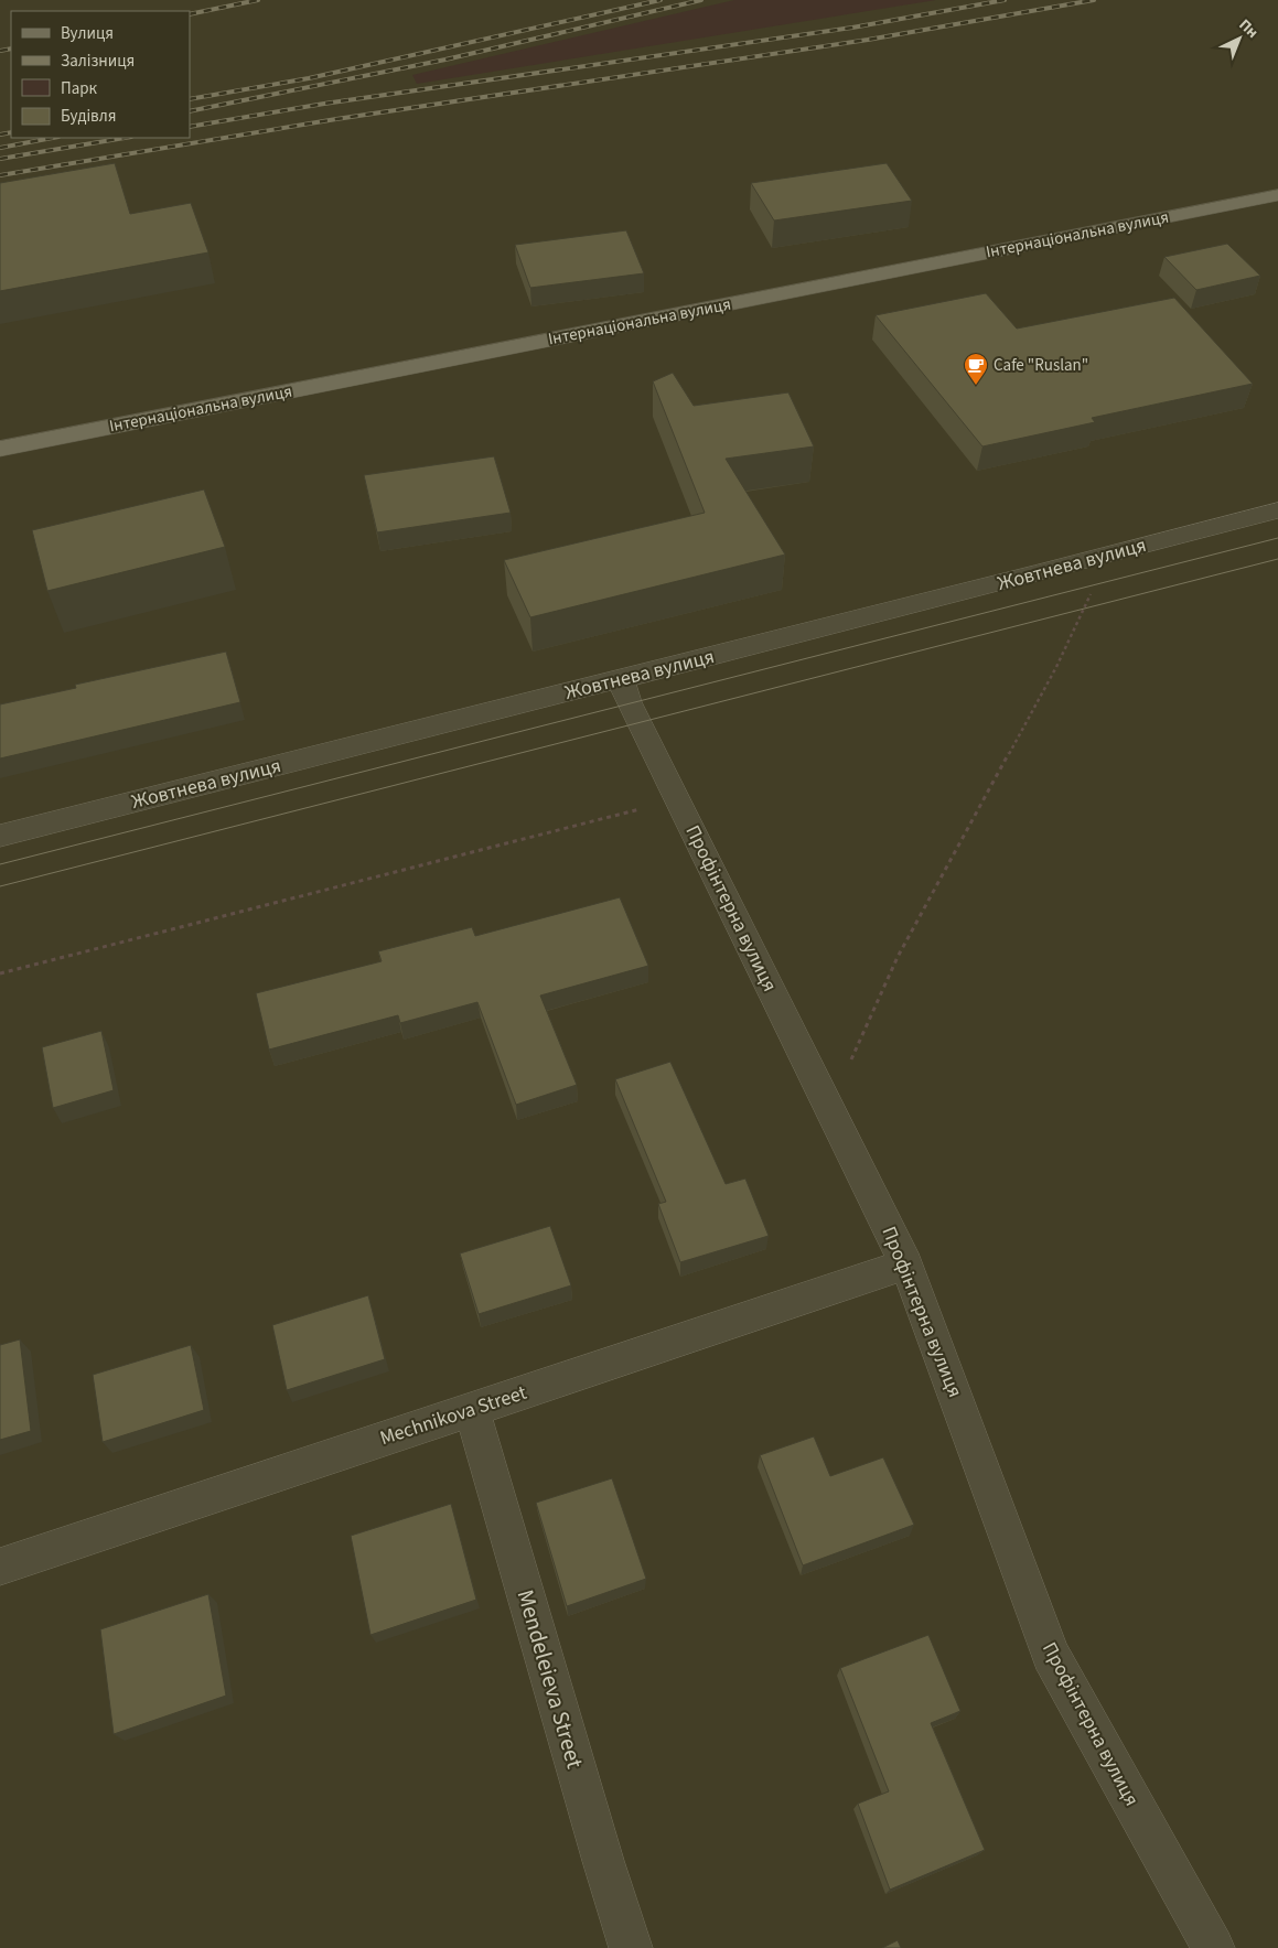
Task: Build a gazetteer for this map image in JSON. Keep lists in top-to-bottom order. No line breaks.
{"streets":{"main road":["Інтернаціональна вулиця"],"street":["Жовтнева вулиця","Профінтерна вулиця","Mechnikova Street","Mendeleieva Street"]},"crossings":[["Жовтнева вулиця","Профінтерна вулиця"],["Профінтерна вулиця","Mechnikova Street"],["Mechnikova Street","Mendeleieva Street"]],"places":{"cafe":["Cafe \"Ruslan\""]},"legend":["Вулиця","Залізниця","Парк","Будівля"],"north":"top right"}
